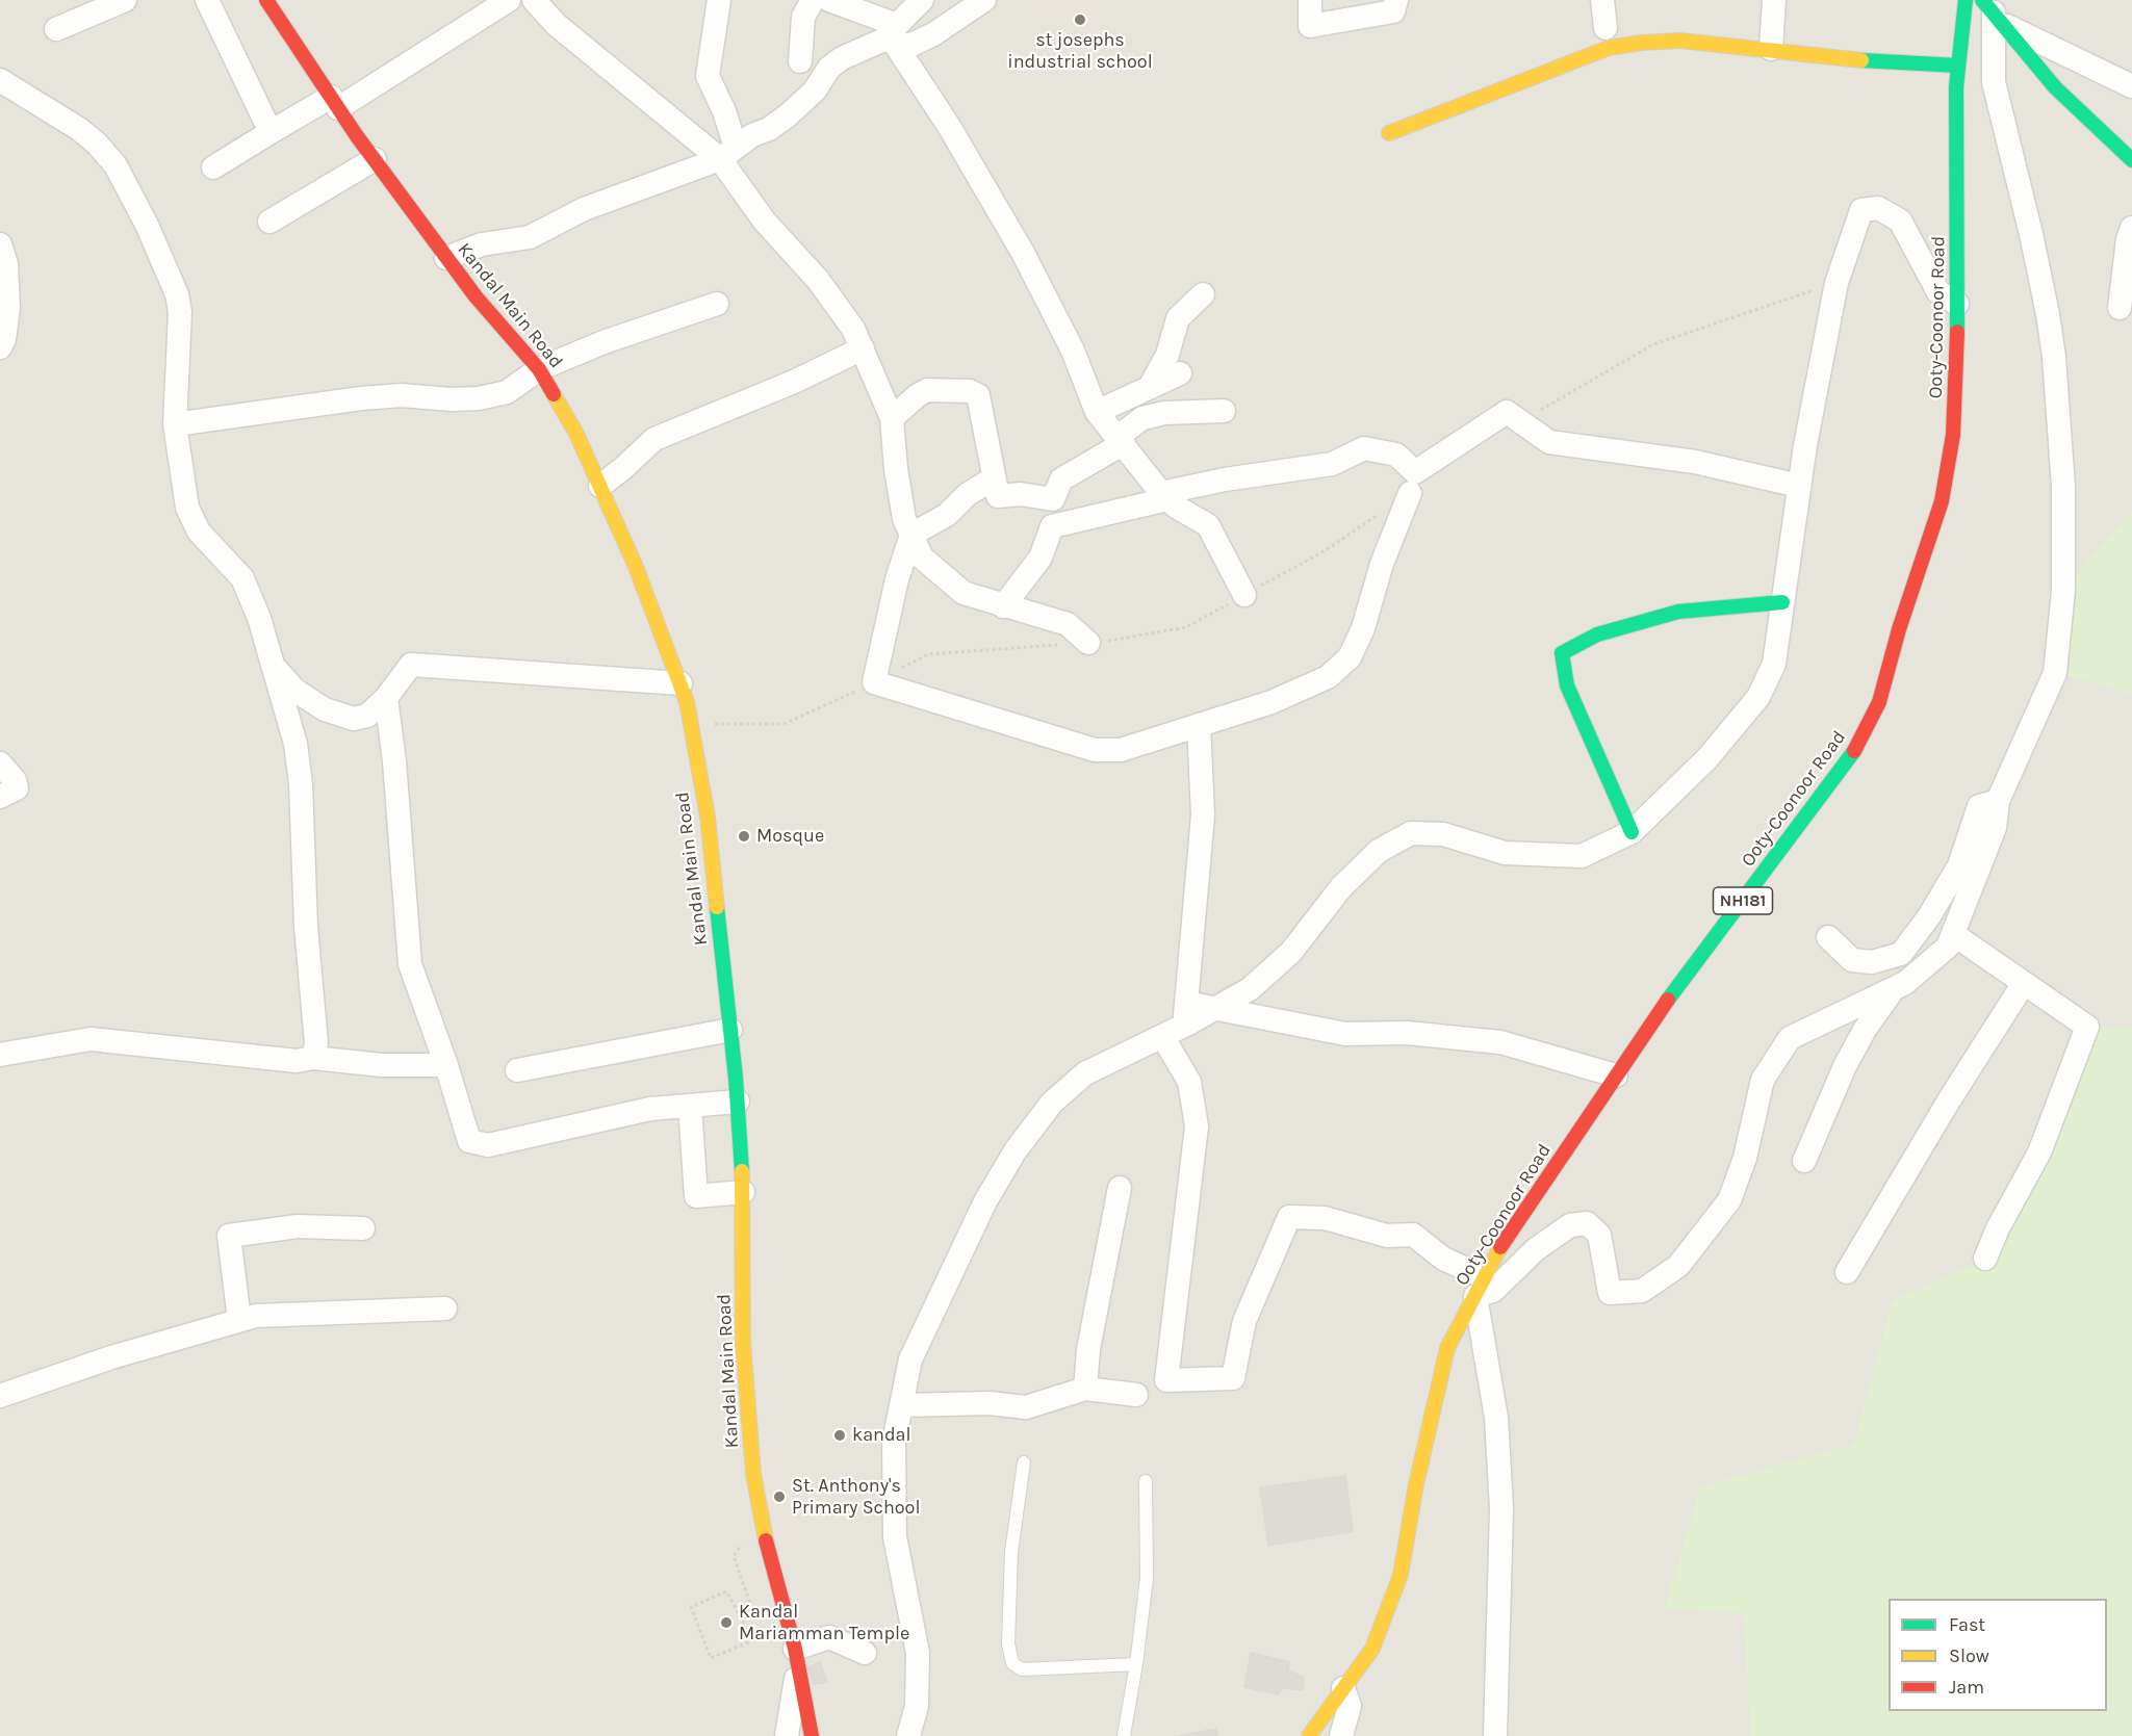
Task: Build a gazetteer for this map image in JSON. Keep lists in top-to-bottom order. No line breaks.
{"streets":{"main road":["Kandal Main Road","Ooty-Coonoor Road","NH181"]},"places":["st josephs industrial school","Mosque","kandal","St. Anthony's Primary School","Kandal Mariamman Temple"],"legend":["Fast","Slow","Jam"]}
